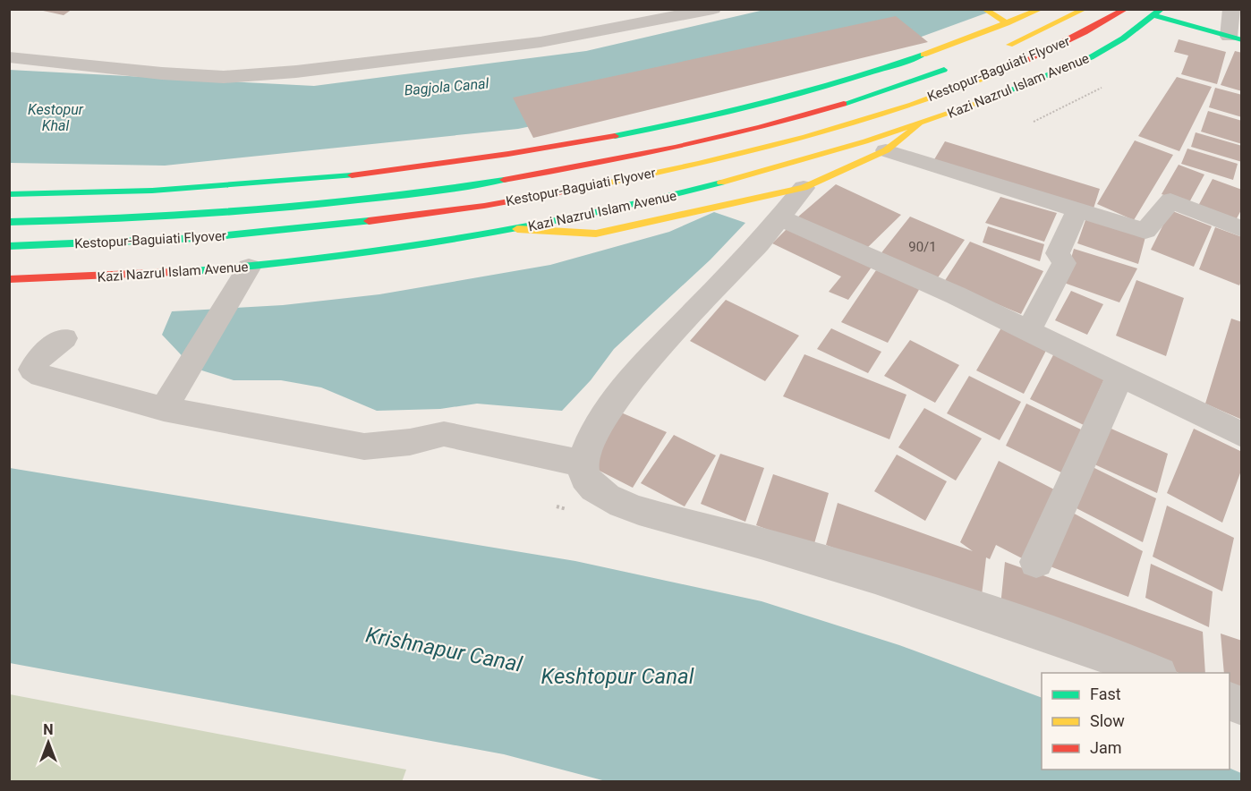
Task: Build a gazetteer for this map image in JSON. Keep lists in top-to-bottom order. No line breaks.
{"streets":{"main road":["Kestopur-Baguiati Flyover","Kazi Nazrul Islam Avenue"]},"water":["Bagjola Canal","Kestopur Khal","Krishnapur Canal","Keshtopur Canal"],"house_numbers":["90/1"],"legend":["Fast","Slow","Jam"],"north":"top"}
